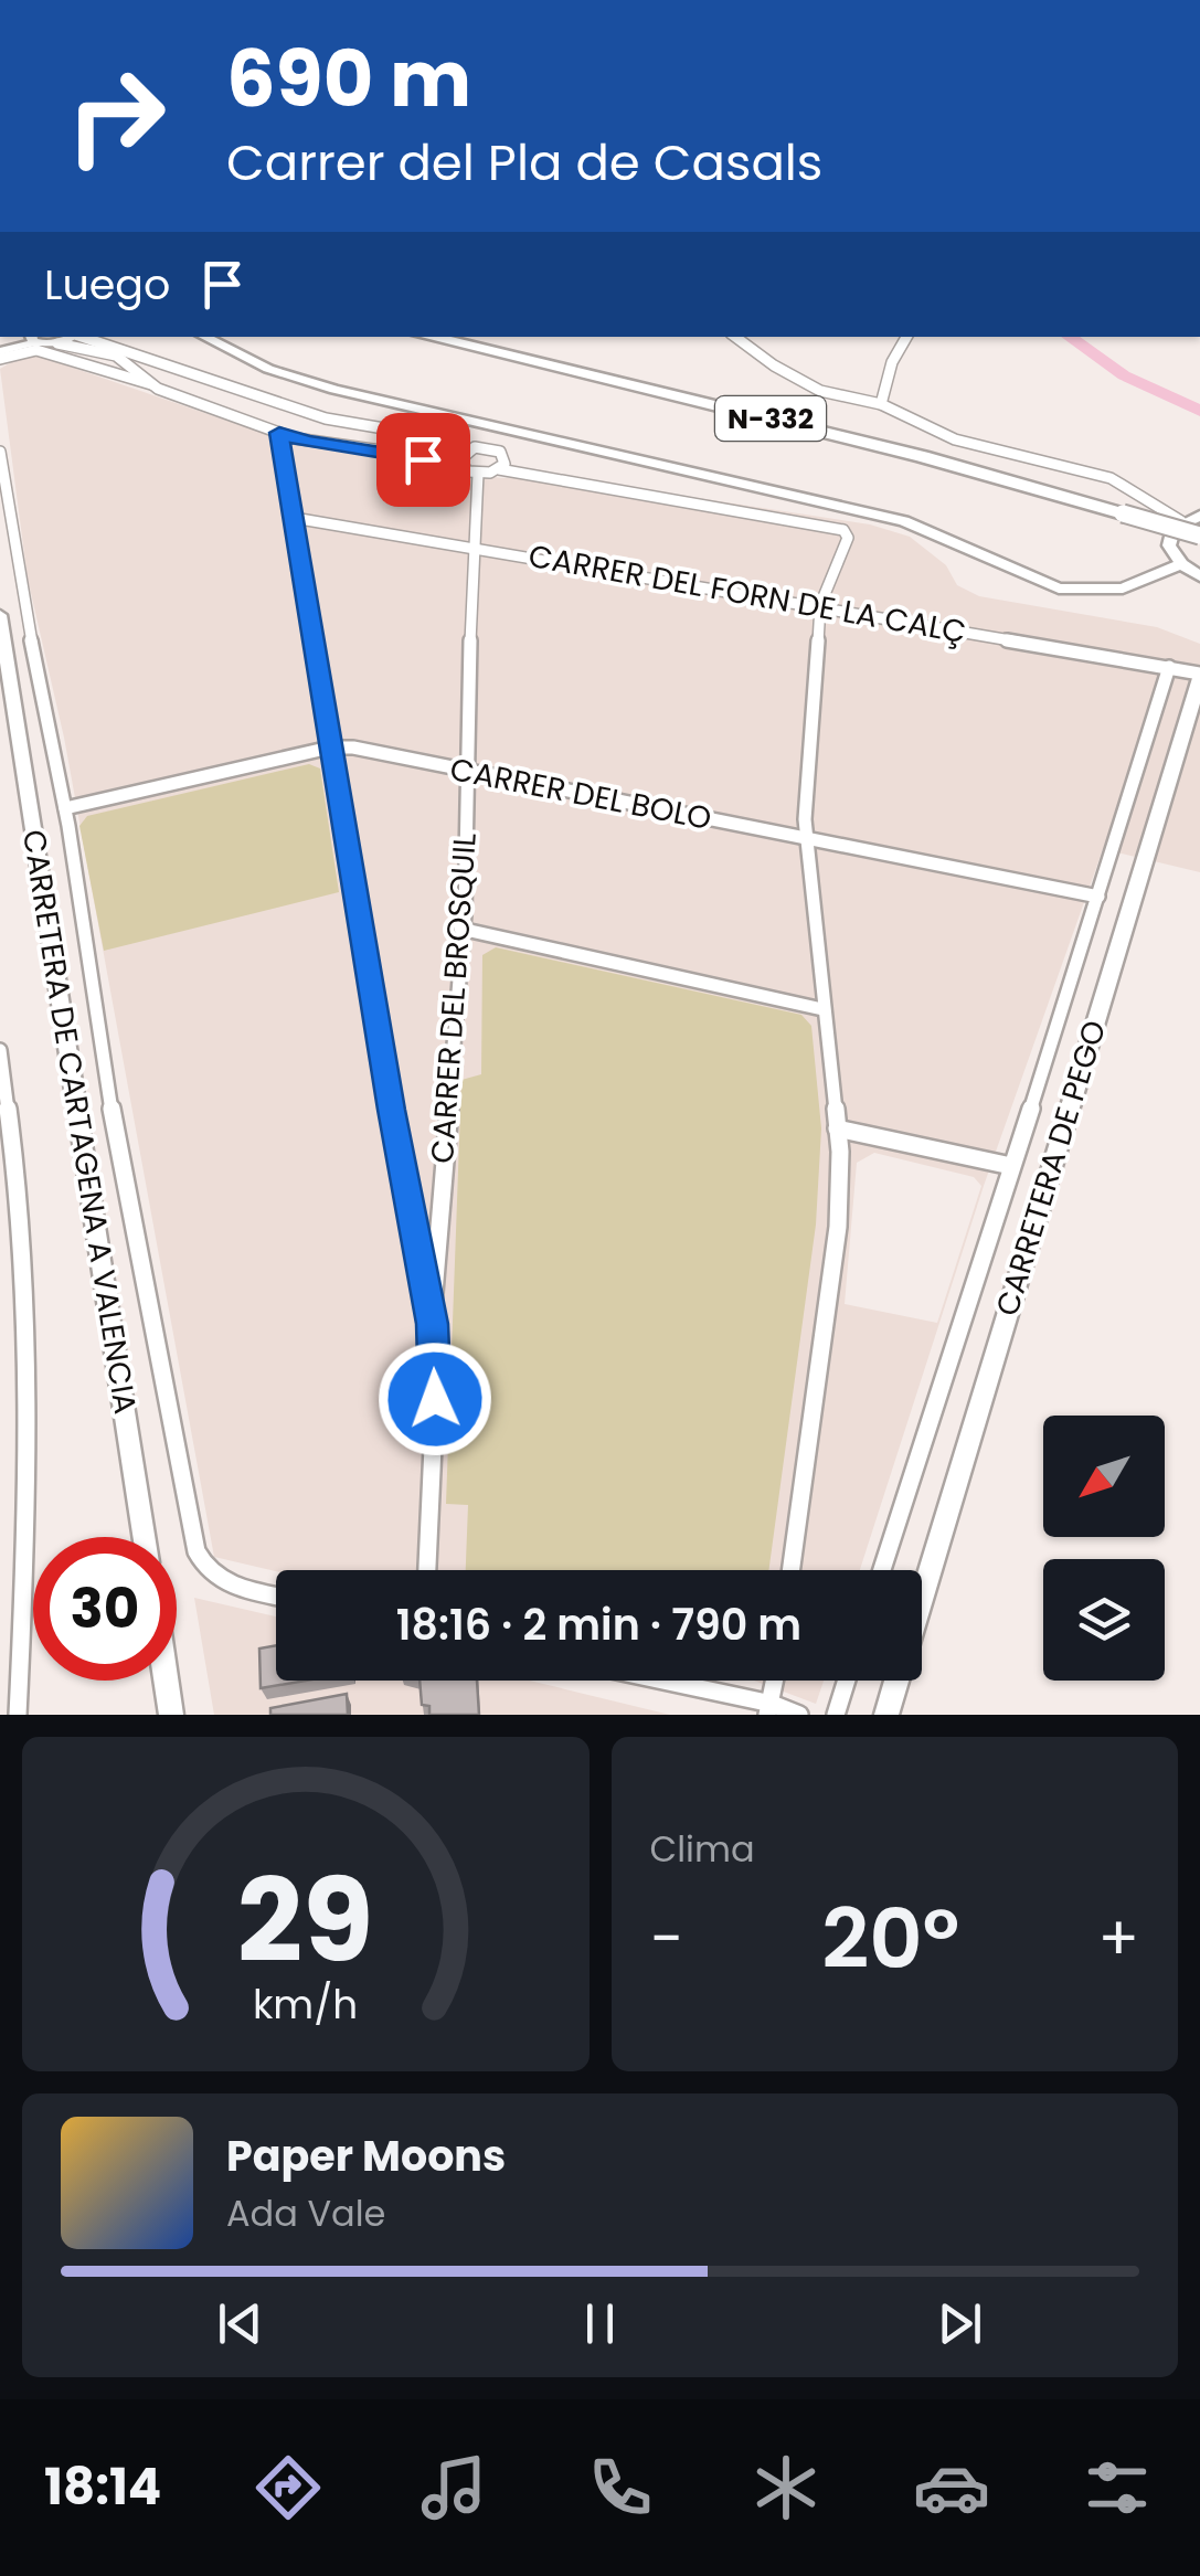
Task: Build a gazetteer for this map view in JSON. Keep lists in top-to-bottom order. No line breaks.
{"streets":{"highway":["N-332"],"main road":["CARRETERA DE CARTAGENA A VALENCIA","CARRETERA DE PEGO"],"street":["CARRER DEL FORN DE LA CALÇ","CARRER DEL BOLO","CARRER DEL BROSQUIL"]},"crossings":[["CARRER DEL FORN DE LA CALÇ","CARRER DEL BROSQUIL"],["CARRER DEL FORN DE LA CALÇ","CARRETERA DE PEGO"],["CARRER DEL BOLO","CARRER DEL BROSQUIL"]],"north":"bottom left","page":{"turn":["690 m","Carrer del Pla de Casals"],"then":"Luego","limit":"30","trip":"18:16 · 2 min · 790 m","tile":"Clima","heat":["−","20°","+"],"song":["Paper Moons","Ada Vale"],"tabs":"18:14","gauge":["29","km/h"]}}
